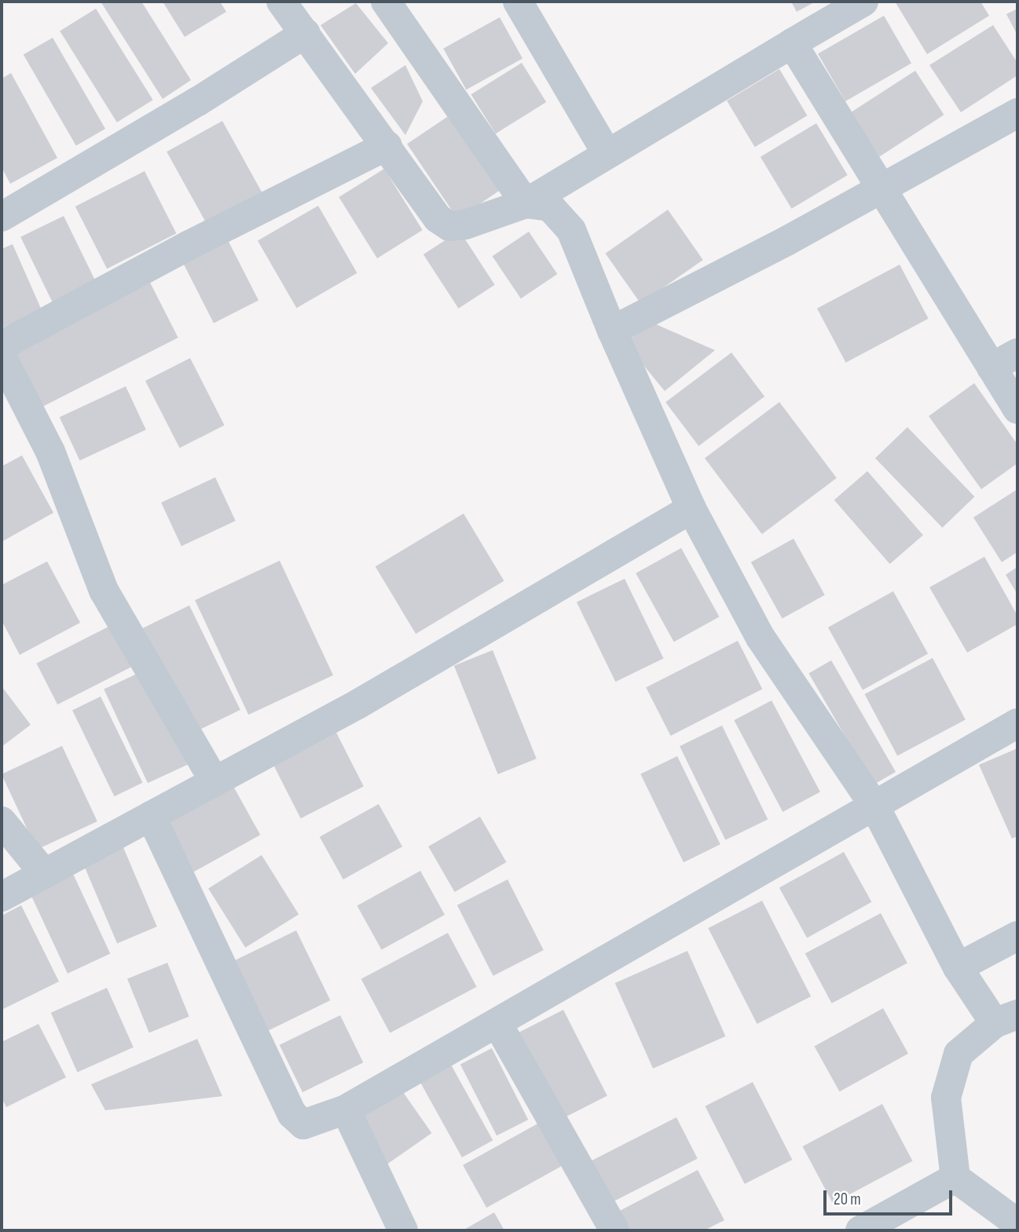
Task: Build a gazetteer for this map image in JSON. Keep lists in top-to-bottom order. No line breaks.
{"scale_bar":"20 m"}
